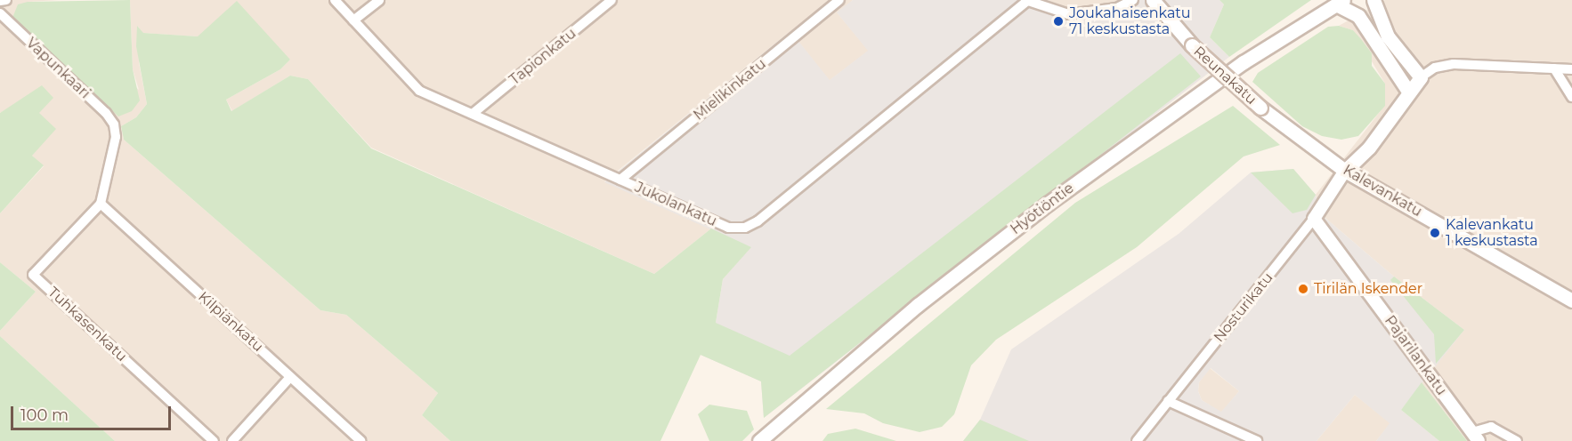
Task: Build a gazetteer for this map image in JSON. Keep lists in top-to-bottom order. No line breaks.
{"streets":{"main road":["Reunakatu","Kalevankatu","Hyötiöntie"],"street":["Tapionkatu","Vapunkaari","Mielikinkatu","Jukolankatu","Nosturikatu","Kilpiänkatu","Tuhkasenkatu","Pajarilankatu"]},"crossings":[["Tapionkatu","Jukolankatu"],["Vapunkaari","Kilpiänkatu"],["Vapunkaari","Tuhkasenkatu"],["Reunakatu","Kalevankatu"],["Mielikinkatu","Jukolankatu"],["Kalevankatu","Nosturikatu"],["Nosturikatu","Pajarilankatu"],["Kilpiänkatu","Tuhkasenkatu"]],"places":["Joukahaisenkatu 71 keskustasta","Kalevankatu 1 keskustasta","Tirilän Iskender"],"scale_bar":"100 m"}
